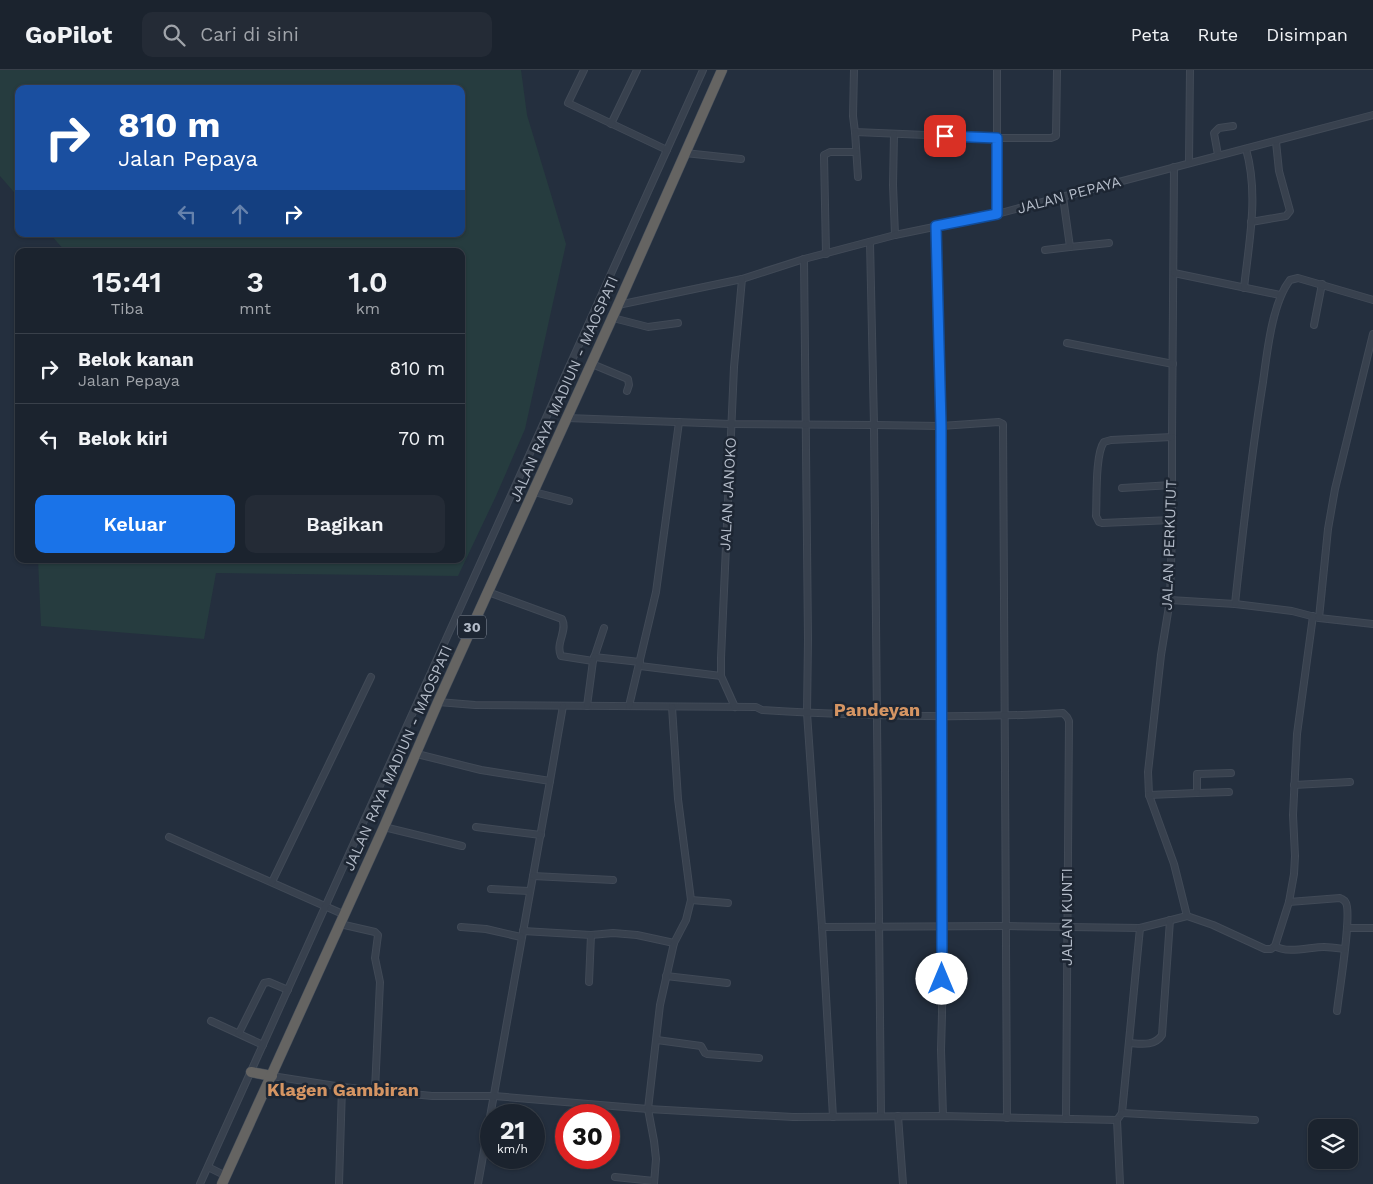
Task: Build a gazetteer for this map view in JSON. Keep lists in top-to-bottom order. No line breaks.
{"streets":{"highway":["JALAN RAYA MADIUN - MAOSPATI","30"],"street":["JALAN PEPAYA","JALAN JANOKO","JALAN PERKUTUT","JALAN KUNTI"]},"crossings":[["JALAN PEPAYA","JALAN RAYA MADIUN - MAOSPATI"],["JALAN PEPAYA","JALAN JANOKO"],["JALAN PEPAYA","JALAN PERKUTUT"]],"districts":["Pandeyan","Klagen Gambiran"],"page":{"header":"GoPilot","search":"Cari di sini","nav":["Peta","Rute","Disimpan"],"turn":["810 m","Jalan Pepaya"],"eta":["15:41","Tiba","3","mnt","1.0","km"],"list":[{"name":"Belok kanan","note":"Jalan Pepaya","value":"810 m"},{"name":"Belok kiri","value":"70 m"}],"buttons":["Keluar","Bagikan"],"speed":"21 km/h","limit":"30"}}
